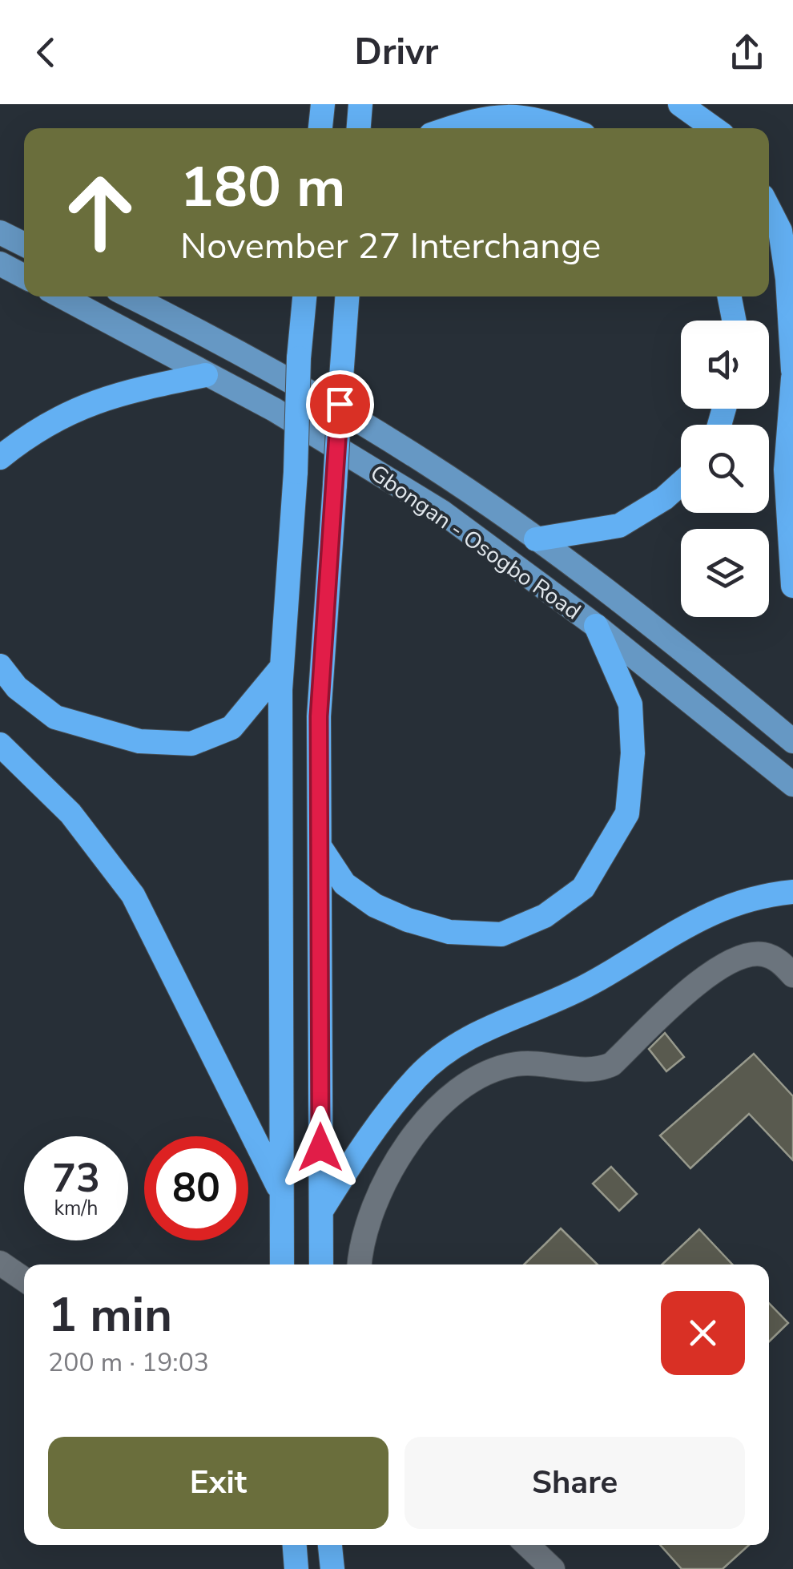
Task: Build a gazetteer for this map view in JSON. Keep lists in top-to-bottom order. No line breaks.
{"streets":{"main road":["Gbongan - Osogbo Road"]},"page":{"header":"Drivr","turn":["180 m","November 27 Interchange"],"speed":"73 km/h","limit":"80","heading":["1 min","200 m · 19:03"],"buttons":["Exit","Share"]}}
